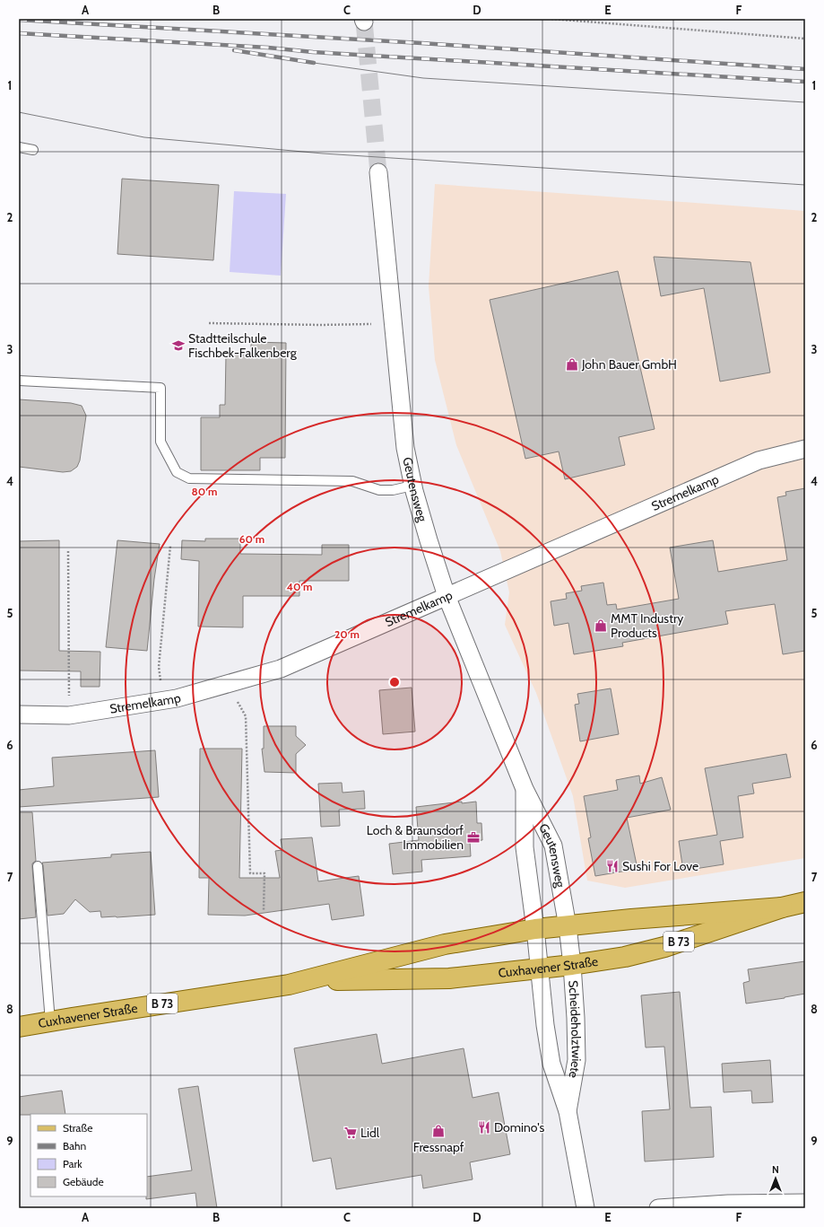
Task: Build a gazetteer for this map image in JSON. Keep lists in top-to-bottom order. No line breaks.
{"streets":{"main road":["B 73","Cuxhavener Straße"],"street":["Geutensweg","Stremelkamp","Scheideholztwiete"]},"crossings":[["Geutensweg","Stremelkamp"],["Geutensweg","Cuxhavener Straße"],["Geutensweg","Scheideholztwiete"],["Cuxhavener Straße","Scheideholztwiete"]],"places":{"school or university":["Stadtteilschule Fischbek-Falkenberg"],"shop":["John Bauer GmbH","MMT Industry Products","Fressnapf"],"office":["Loch & Braunsdorf Immobilien"],"restaurant":["Sushi For Love","Domino's"],"supermarket":["Lidl"]},"legend":["Straße","Bahn","Park","Gebäude"],"north":"top","grid":{"columns":["A","B","C","D","E","F"],"rows":["1","2","3","4","5","6","7","8","9"]},"rings":["80 m","60 m","40 m","20 m"]}
